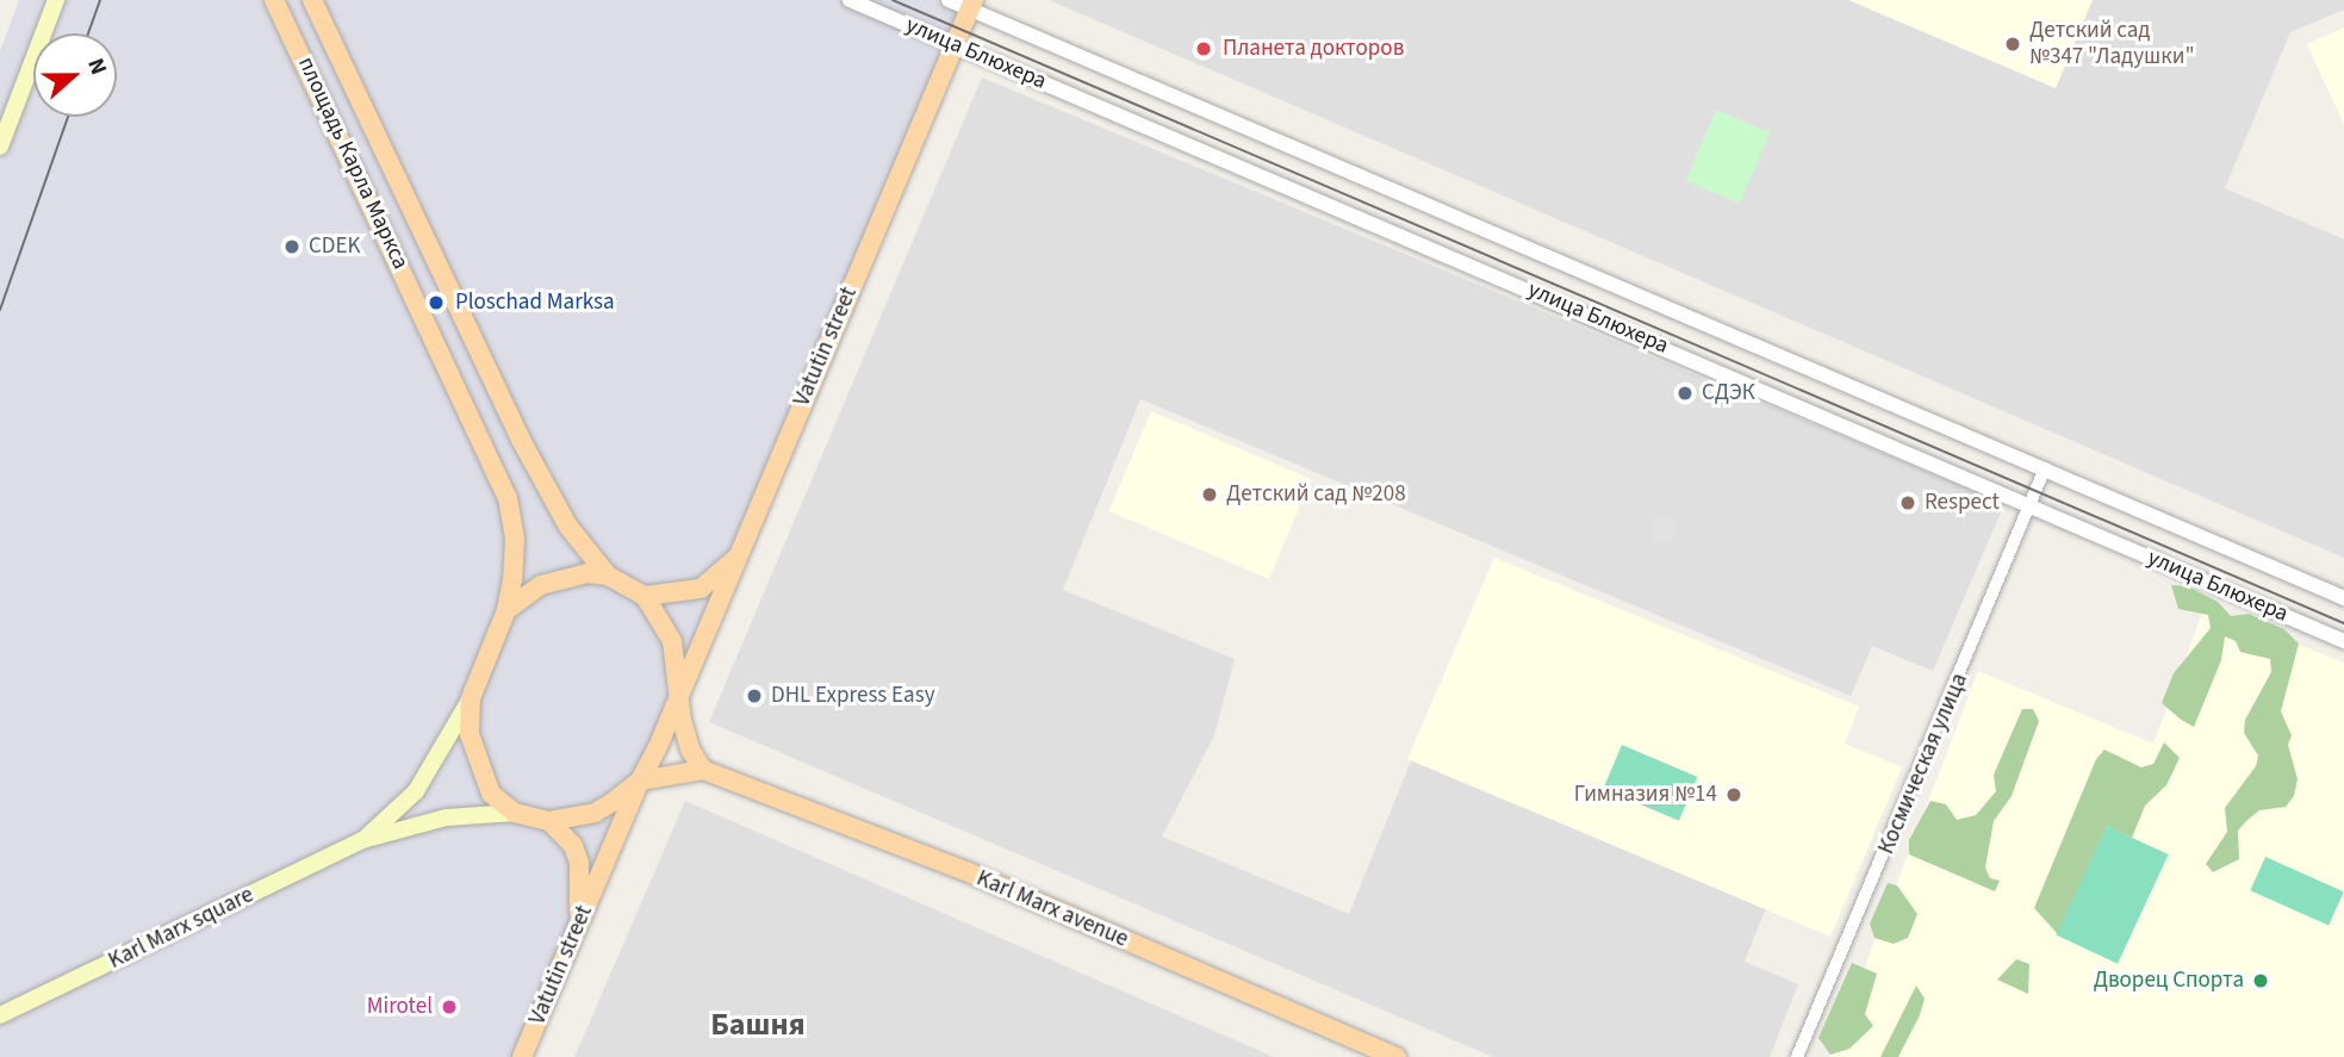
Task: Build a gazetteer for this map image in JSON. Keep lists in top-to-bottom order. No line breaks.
{"streets":{"main road":["площадь Карла Маркса","Vatutin street","Karl Marx avenue","Karl Marx square"],"street":["улица Блюхера","Космическая улица"]},"crossings":[["улица Блюхера","Vatutin street"],["улица Блюхера","Космическая улица"],["площадь Карла Маркса","Vatutin street"]],"districts":["Башня"],"places":["Детский сад №347 \"Ладушки\"","Планета докторов","CDEK","Ploschad Marksa","СДЭК","Детский сад №208","Respect","DHL Express Easy","Гимназия №14","Дворец Спорта","Mirotel"],"north":"right"}
